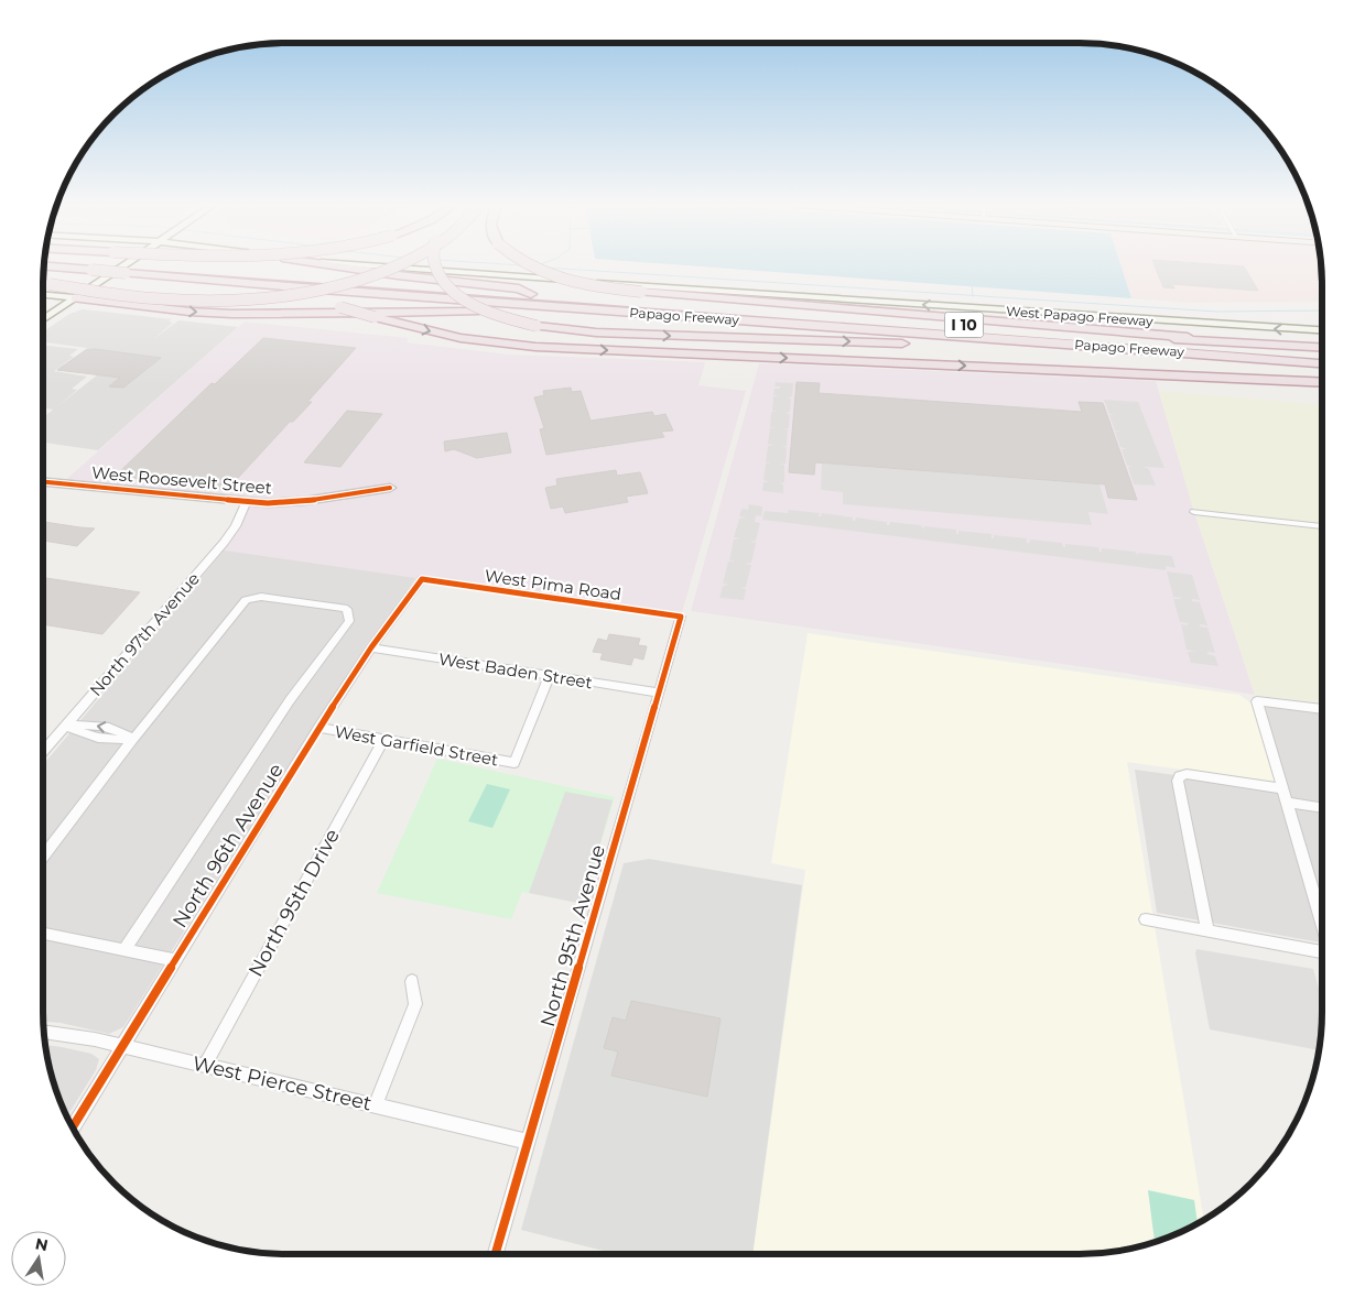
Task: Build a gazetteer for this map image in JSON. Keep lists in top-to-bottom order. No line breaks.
{"streets":{"highway":["Papago Freeway","I 10"],"main road":["West Papago Freeway"],"street":["West Roosevelt Street","West Pima Road","North 97th Avenue","West Baden Street","West Garfield Street","North 96th Avenue","North 95th Drive","North 95th Avenue","West Pierce Street"]},"crossings":[["West Roosevelt Street","North 97th Avenue"],["West Pima Road","North 96th Avenue"],["West Pima Road","North 95th Avenue"],["West Baden Street","West Garfield Street"],["West Baden Street","North 96th Avenue"],["West Baden Street","North 95th Avenue"],["West Garfield Street","North 96th Avenue"],["West Garfield Street","North 95th Drive"],["North 96th Avenue","West Pierce Street"],["North 95th Drive","West Pierce Street"],["North 95th Avenue","West Pierce Street"]],"one_way":["West Papago Freeway"],"north":"top"}
